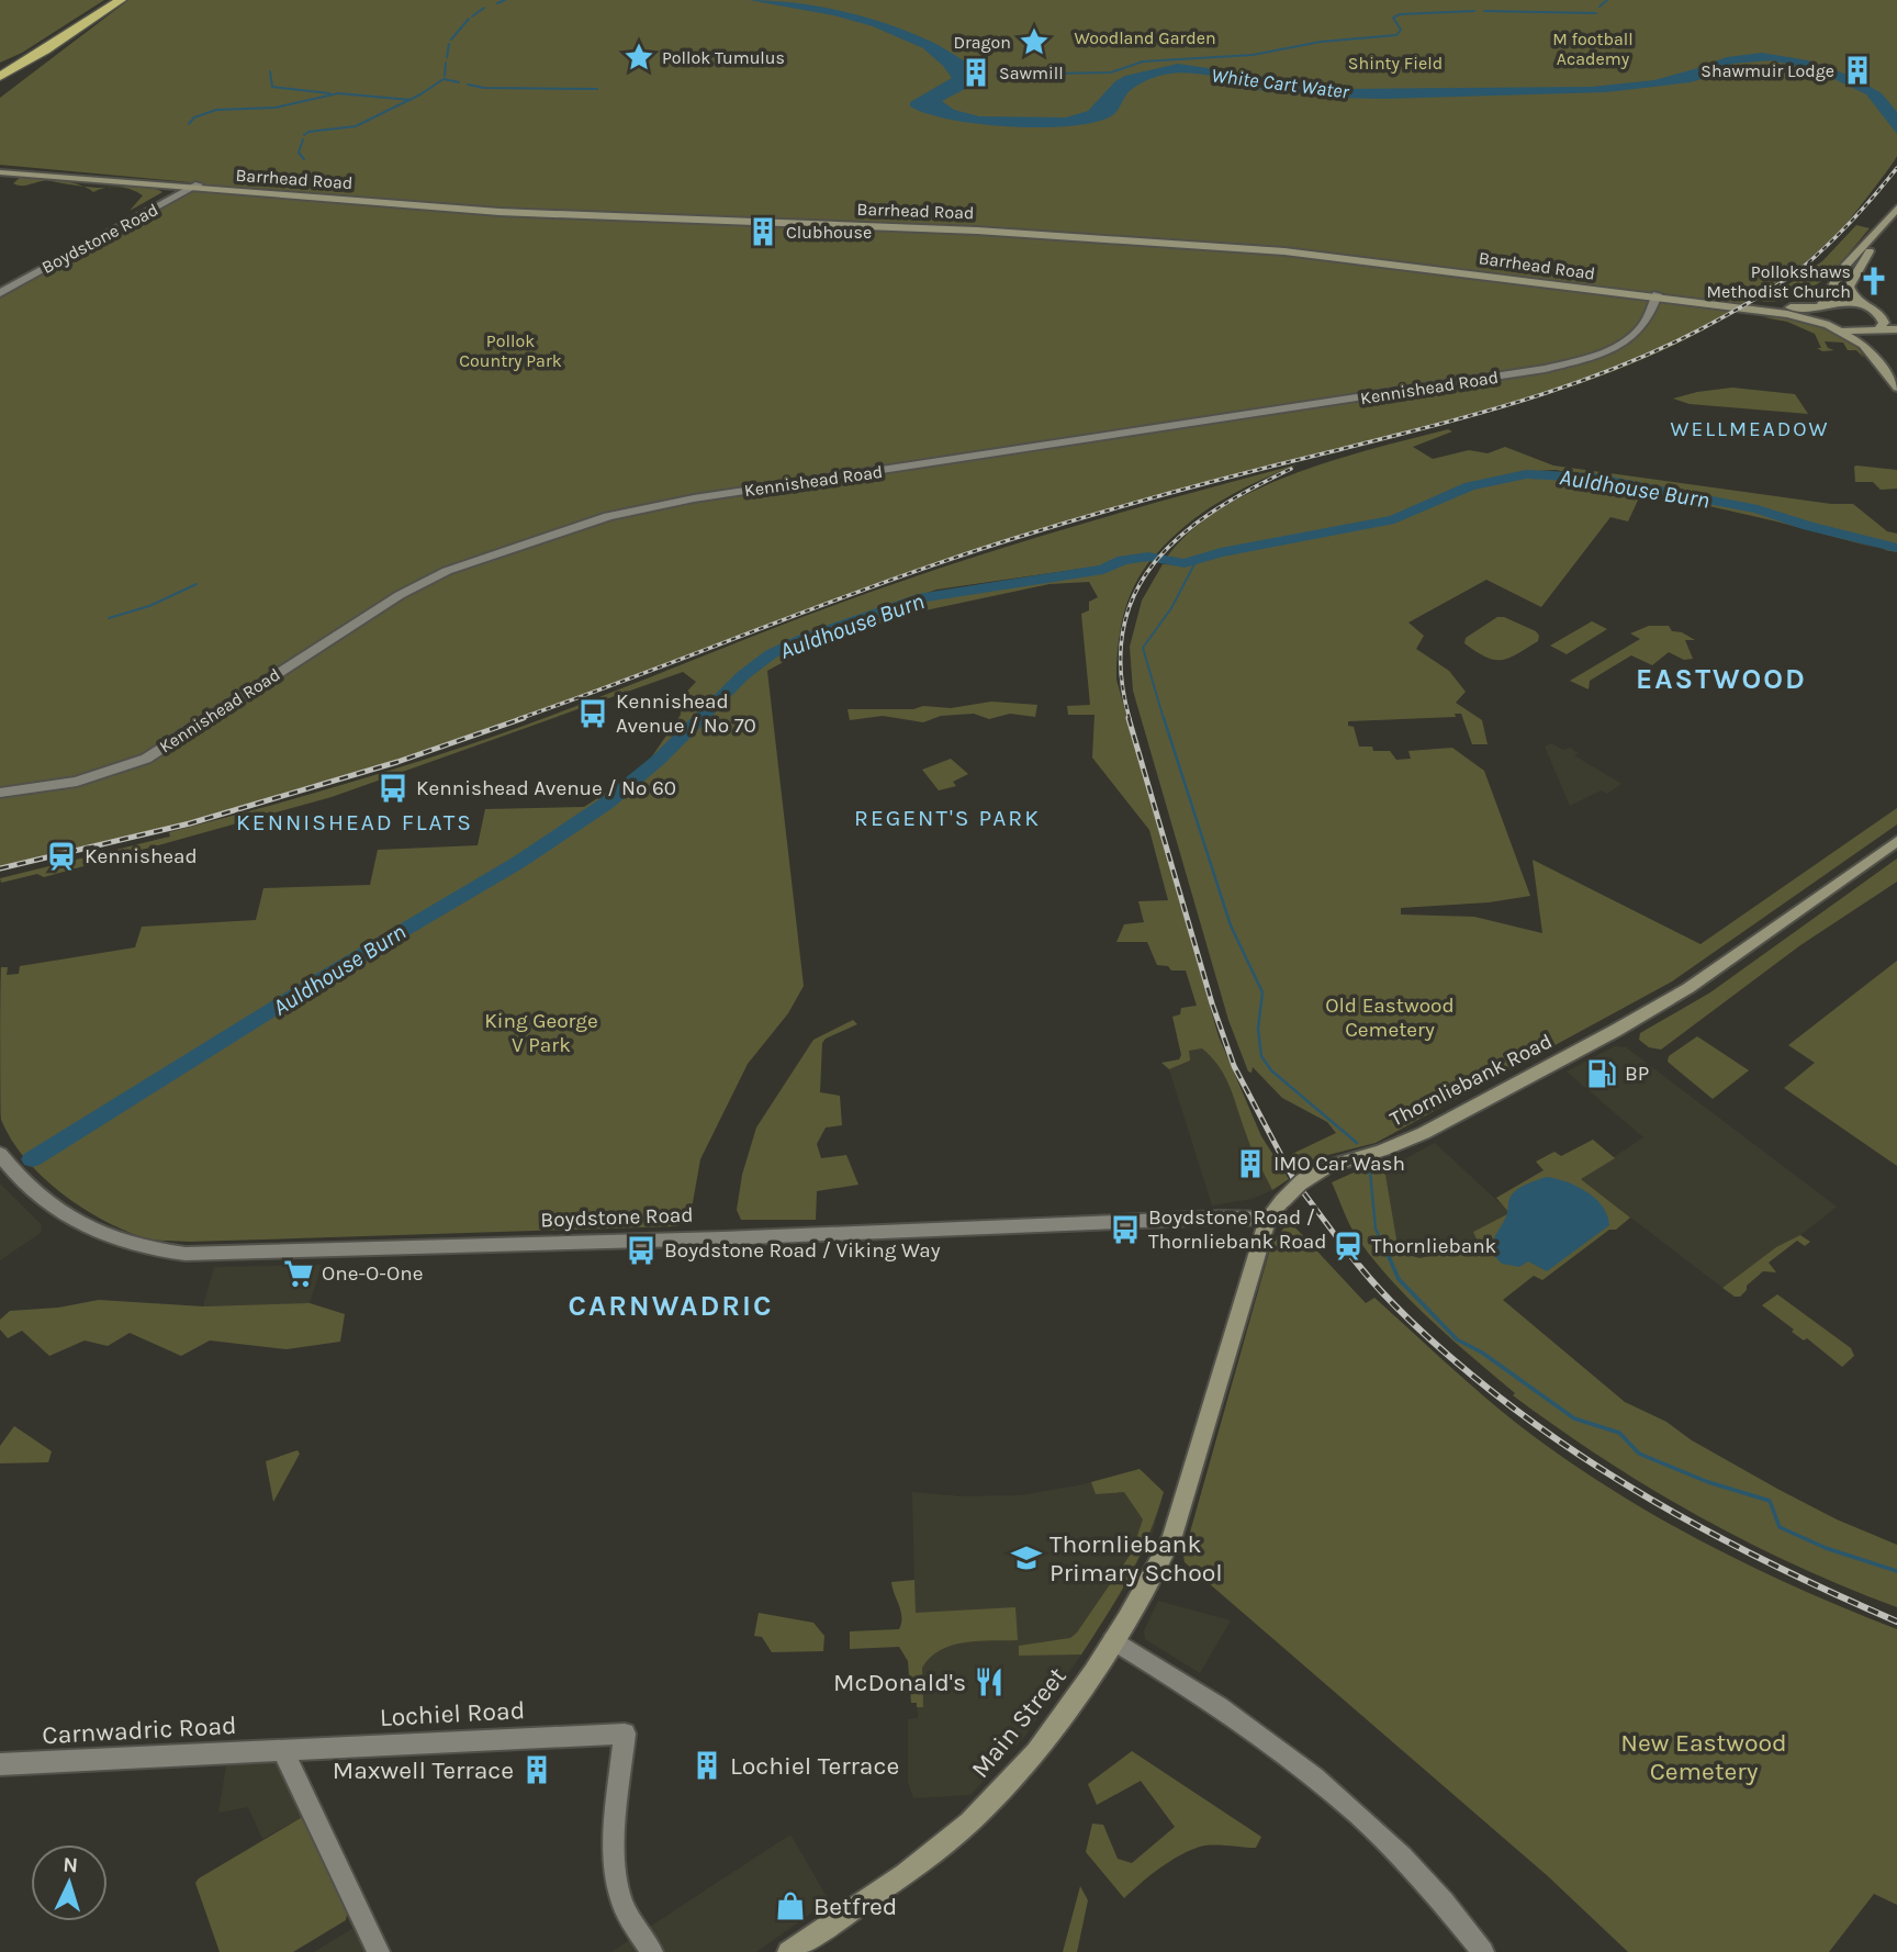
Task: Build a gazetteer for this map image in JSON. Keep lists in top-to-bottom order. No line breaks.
{"streets":{"main road":["Barrhead Road","Thornliebank Road","Main Street"],"street":["Boydstone Road","Kennishead Road","Lochiel Road","Carnwadric Road"]},"crossings":[["Barrhead Road","Boydstone Road"],["Barrhead Road","Kennishead Road"],["Boydstone Road","Thornliebank Road"],["Thornliebank Road","Main Street"],["Lochiel Road","Carnwadric Road"]],"districts":["WELLMEADOW","EASTWOOD","REGENT'S PARK","KENNISHEAD FLATS","CARNWADRIC"],"water":["White Cart Water","Auldhouse Burn"],"parks":["Woodland Garden","M football Academy","Shinty Field","Pollok Country Park","Old Eastwood Cemetery","King George V Park","New Eastwood Cemetery"],"places":{"place":["Dragon","Pollok Tumulus"],"building":["Shawmuir Lodge","Sawmill","Clubhouse","IMO Car Wash","Lochiel Terrace","Maxwell Terrace"],"church":["Pollokshaws Methodist Church"],"bus stop":["Kennishead Avenue / No 70","Kennishead Avenue / No 60","Boydstone Road / Thornliebank Road","Boydstone Road / Viking Way"],"station":["Kennishead","Thornliebank"],"fuel station":["BP"],"supermarket":["One-O-One"],"school or university":["Thornliebank Primary School"],"restaurant":["McDonald's"],"shop":["Betfred"]},"north":"top"}
